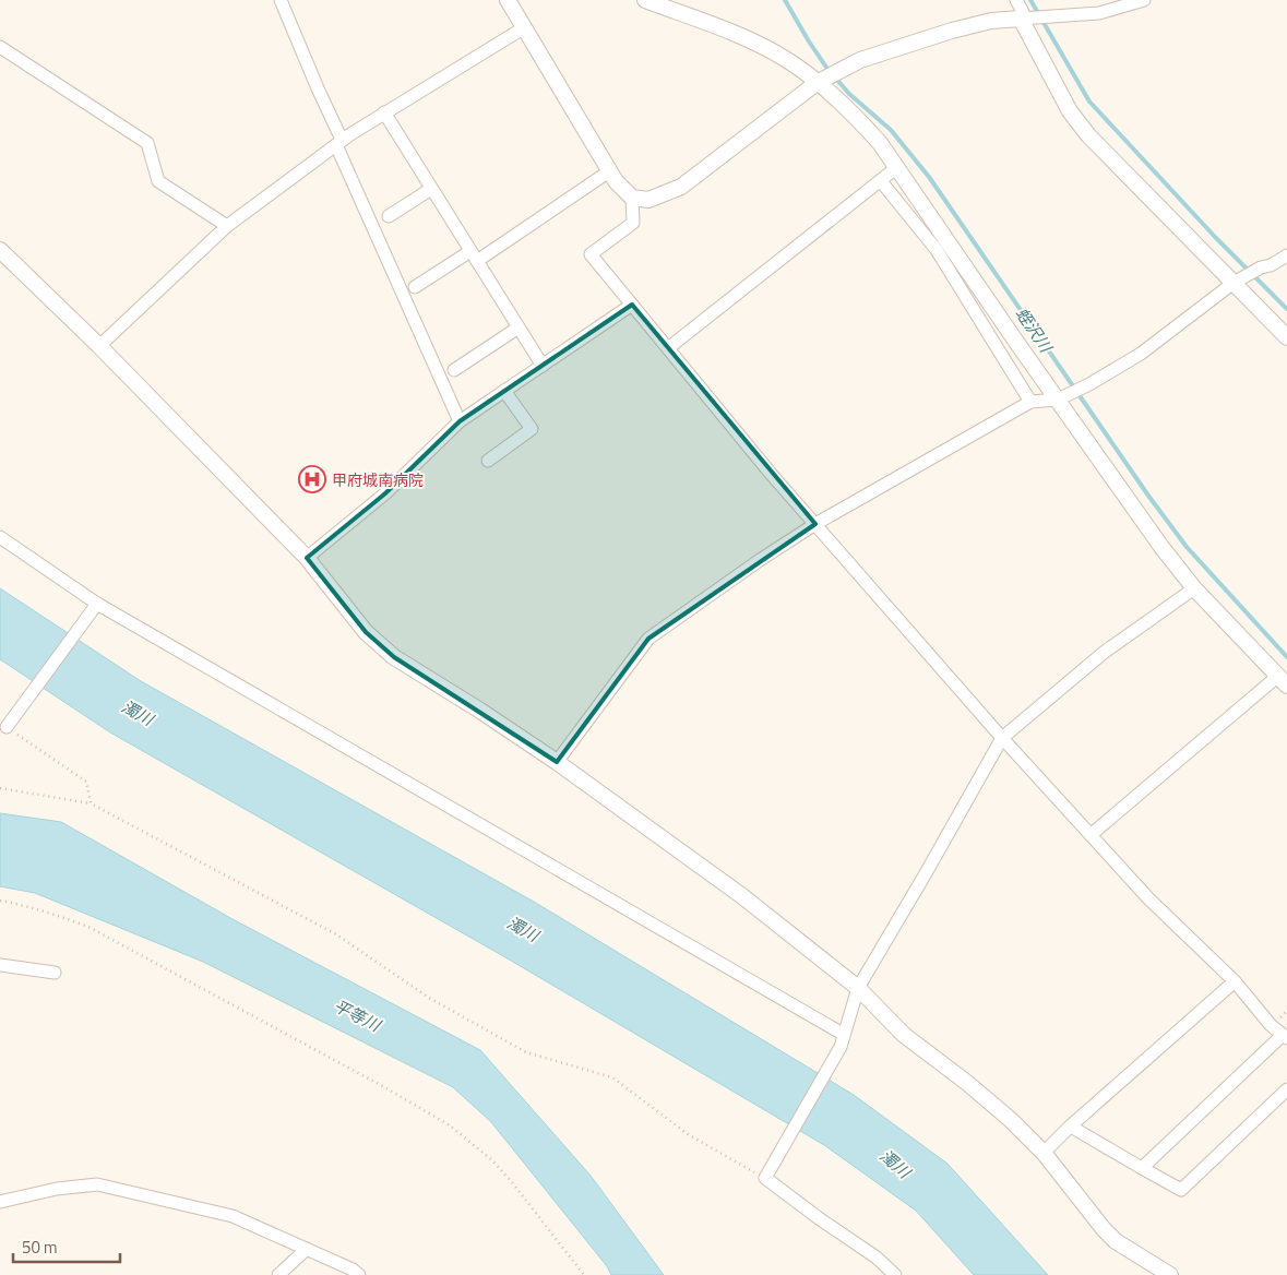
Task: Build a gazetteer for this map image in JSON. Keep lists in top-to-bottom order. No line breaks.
{"water":["蛭沢川","濁川","平等川"],"places":{"hospital":["甲府城南病院"]},"scale_bar":"50 m"}
